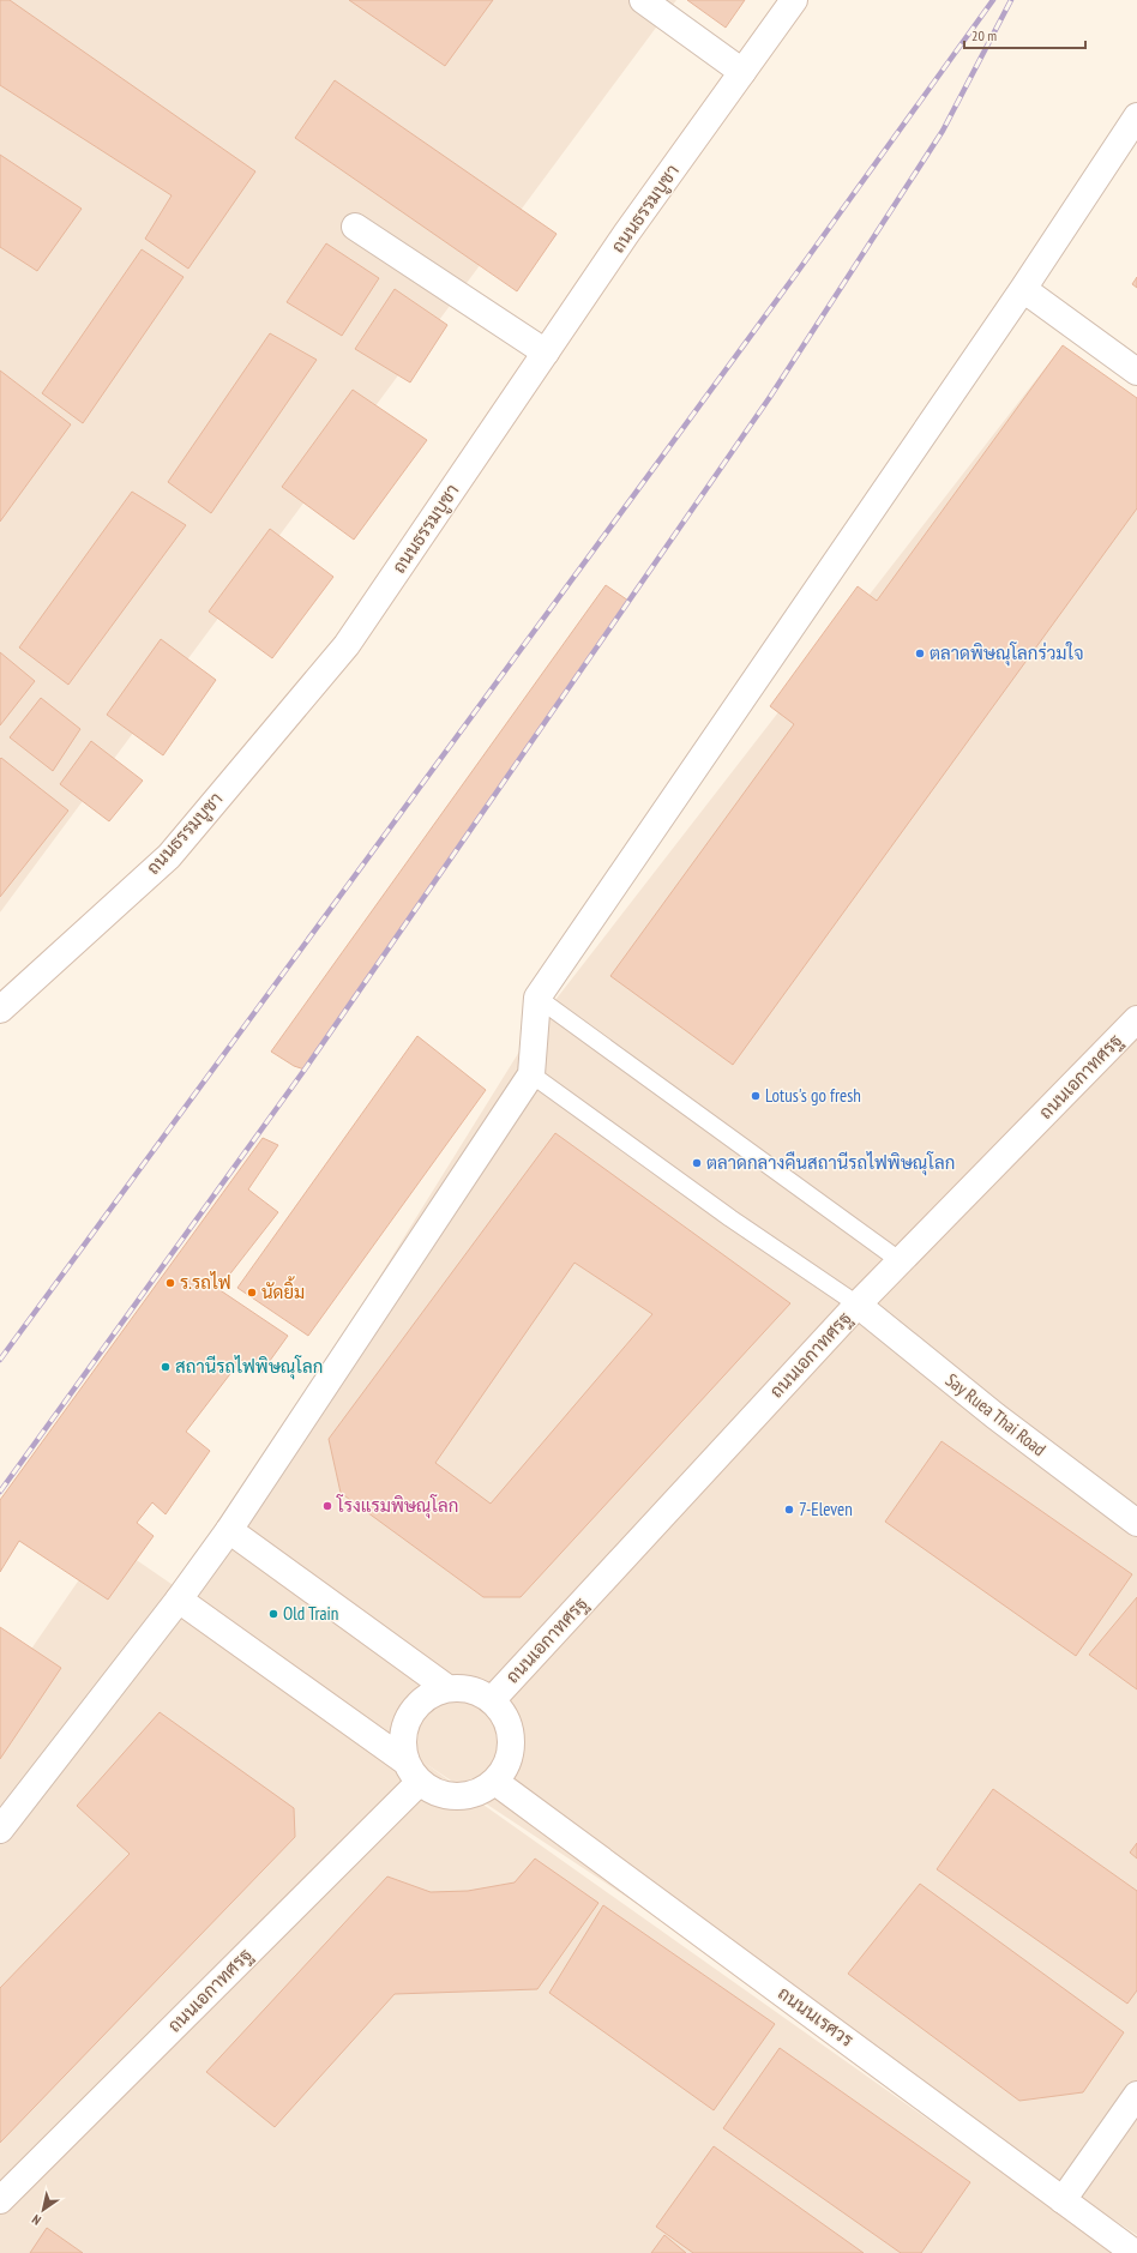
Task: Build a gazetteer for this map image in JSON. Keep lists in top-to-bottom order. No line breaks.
{"streets":{"main road":["ถนนธรรมบูชา","ถนนเอกาทศรฐ","Say Ruea Thai Road","ถนนนเรศวร"]},"crossings":[["ถนนเอกาทศรฐ","Say Ruea Thai Road"],["ถนนเอกาทศรฐ","ถนนนเรศวร"]],"places":["ตลาดพิษณุโลกร่วมใจ","Lotus's go fresh","ตลาดกลางคืนสถานีรถไฟพิษณุโลก","ร.รถไฟ","นัดยิ้ม","สถานีรถไฟพิษณุโลก","โรงแรมพิษณุโลก","7-Eleven","Old Train"],"scale_bar":"20 m","north":"bottom left"}
